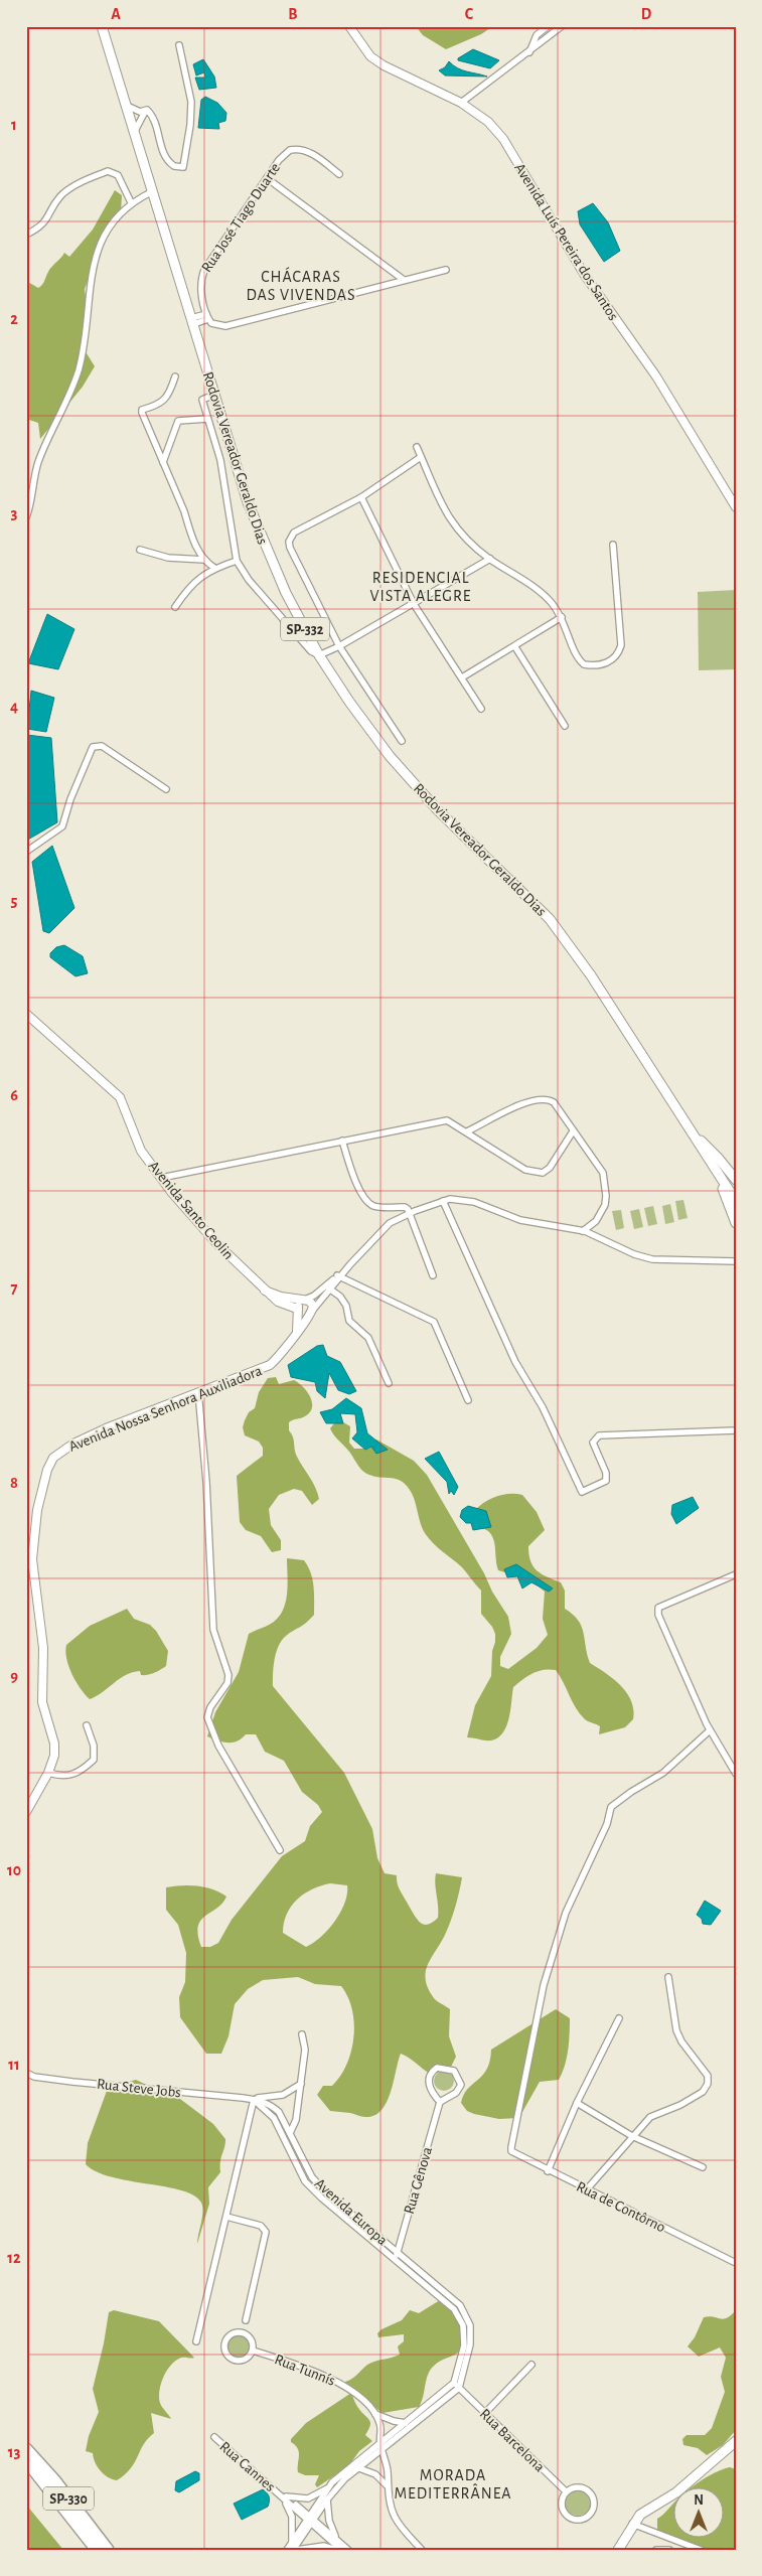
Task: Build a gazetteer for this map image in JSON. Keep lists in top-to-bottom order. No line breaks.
{"streets":{"highway":["SP-330"],"main road":["Rodovia Vereador Geraldo Dias","SP-332"],"street":["Rua José Tiago Duarte","Avenida Luís Pereira dos Santos","Avenida Santo Ceolin","Avenida Nossa Senhora Auxiliadora","Rua Steve Jobs","Rua Gênova","Rua de Contôrno","Avenida Europa","Rua Tunnís","Rua Barcelona","Rua Cannes"]},"crossings":[["Avenida Santo Ceolin","Avenida Nossa Senhora Auxiliadora"],["Rua Steve Jobs","Avenida Europa"],["Rua Gênova","Avenida Europa"],["Avenida Europa","Rua Barcelona"]],"districts":["CHÁCARAS DAS VIVENDAS","RESIDENCIAL VISTA ALEGRE","MORADA MEDITERRÂNEA"],"north":"top","grid":{"columns":["A","B","C","D"],"rows":["1","2","3","4","5","6","7","8","9","10","11","12","13"]}}
